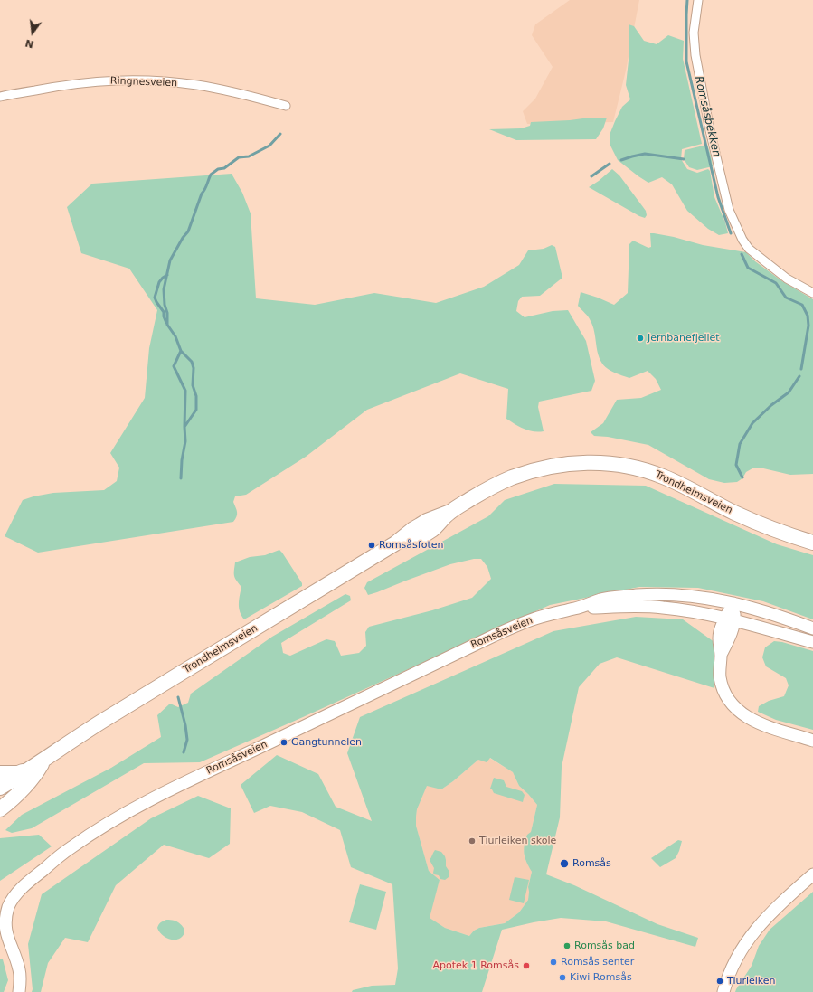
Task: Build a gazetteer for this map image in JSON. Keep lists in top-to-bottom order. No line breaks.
{"streets":{"highway":["Trondheimsveien"],"street":["Ringnesveien","Romsåsveien"]},"water":["Romsåsbekken"],"places":["Jernbanefjellet","Romsåsfoten","Gangtunnelen","Tiurleiken skole","Romsås","Romsås bad","Romsås senter","Apotek 1 Romsås","Kiwi Romsås","Tiurleiken"],"north":"bottom"}
